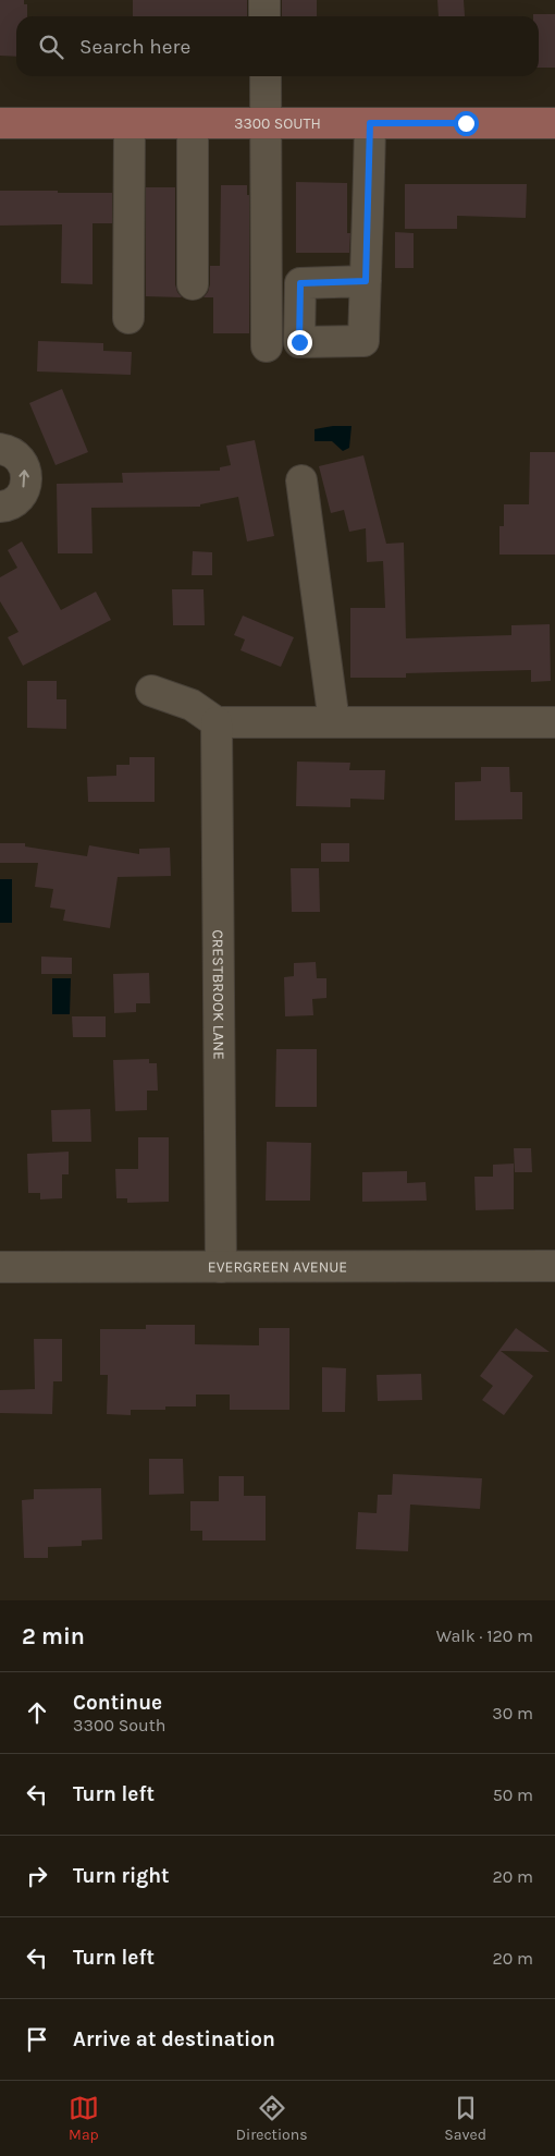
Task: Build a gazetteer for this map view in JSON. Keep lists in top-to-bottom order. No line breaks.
{"streets":{"main road":["3300 SOUTH"],"street":["CRESTBROOK LANE","EVERGREEN AVENUE"]},"crossings":[["CRESTBROOK LANE","EVERGREEN AVENUE"]],"page":{"search":"Search here","heading":["2 min","Walk · 120 m"],"list":[["Continue","3300 South","30 m"],["Turn left","50 m"],["Turn right","20 m"],["Turn left","20 m"],"Arrive at destination"],"nav":["Map","Directions","Saved"]}}
